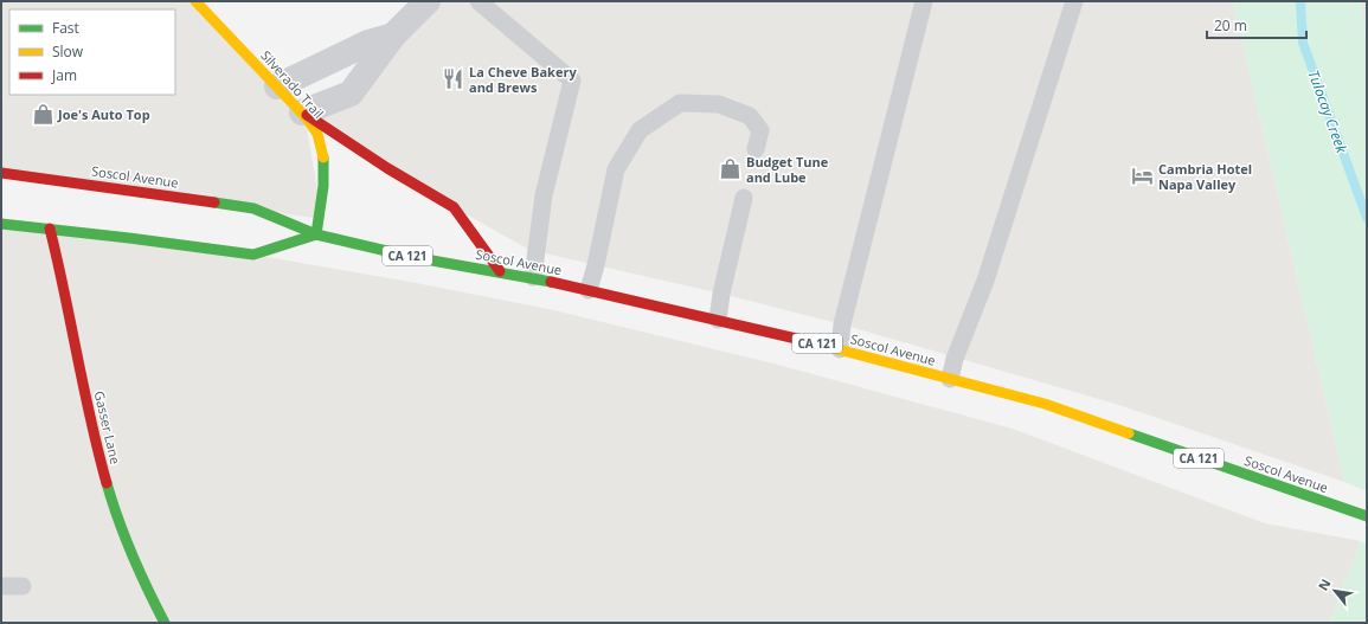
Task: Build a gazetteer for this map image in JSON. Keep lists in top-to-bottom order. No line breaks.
{"streets":{"main road":["Silverado Trail","Soscol Avenue","CA 121","Gasser Lane"]},"crossings":[["Silverado Trail","Soscol Avenue"]],"water":["Tulocay Creek"],"places":{"restaurant":["La Cheve Bakery and Brews"],"shop":["Joe's Auto Top","Budget Tune and Lube"],"hotel":["Cambria Hotel Napa Valley"]},"legend":["Fast","Slow","Jam"],"scale_bar":"20 m","north":"top left"}
